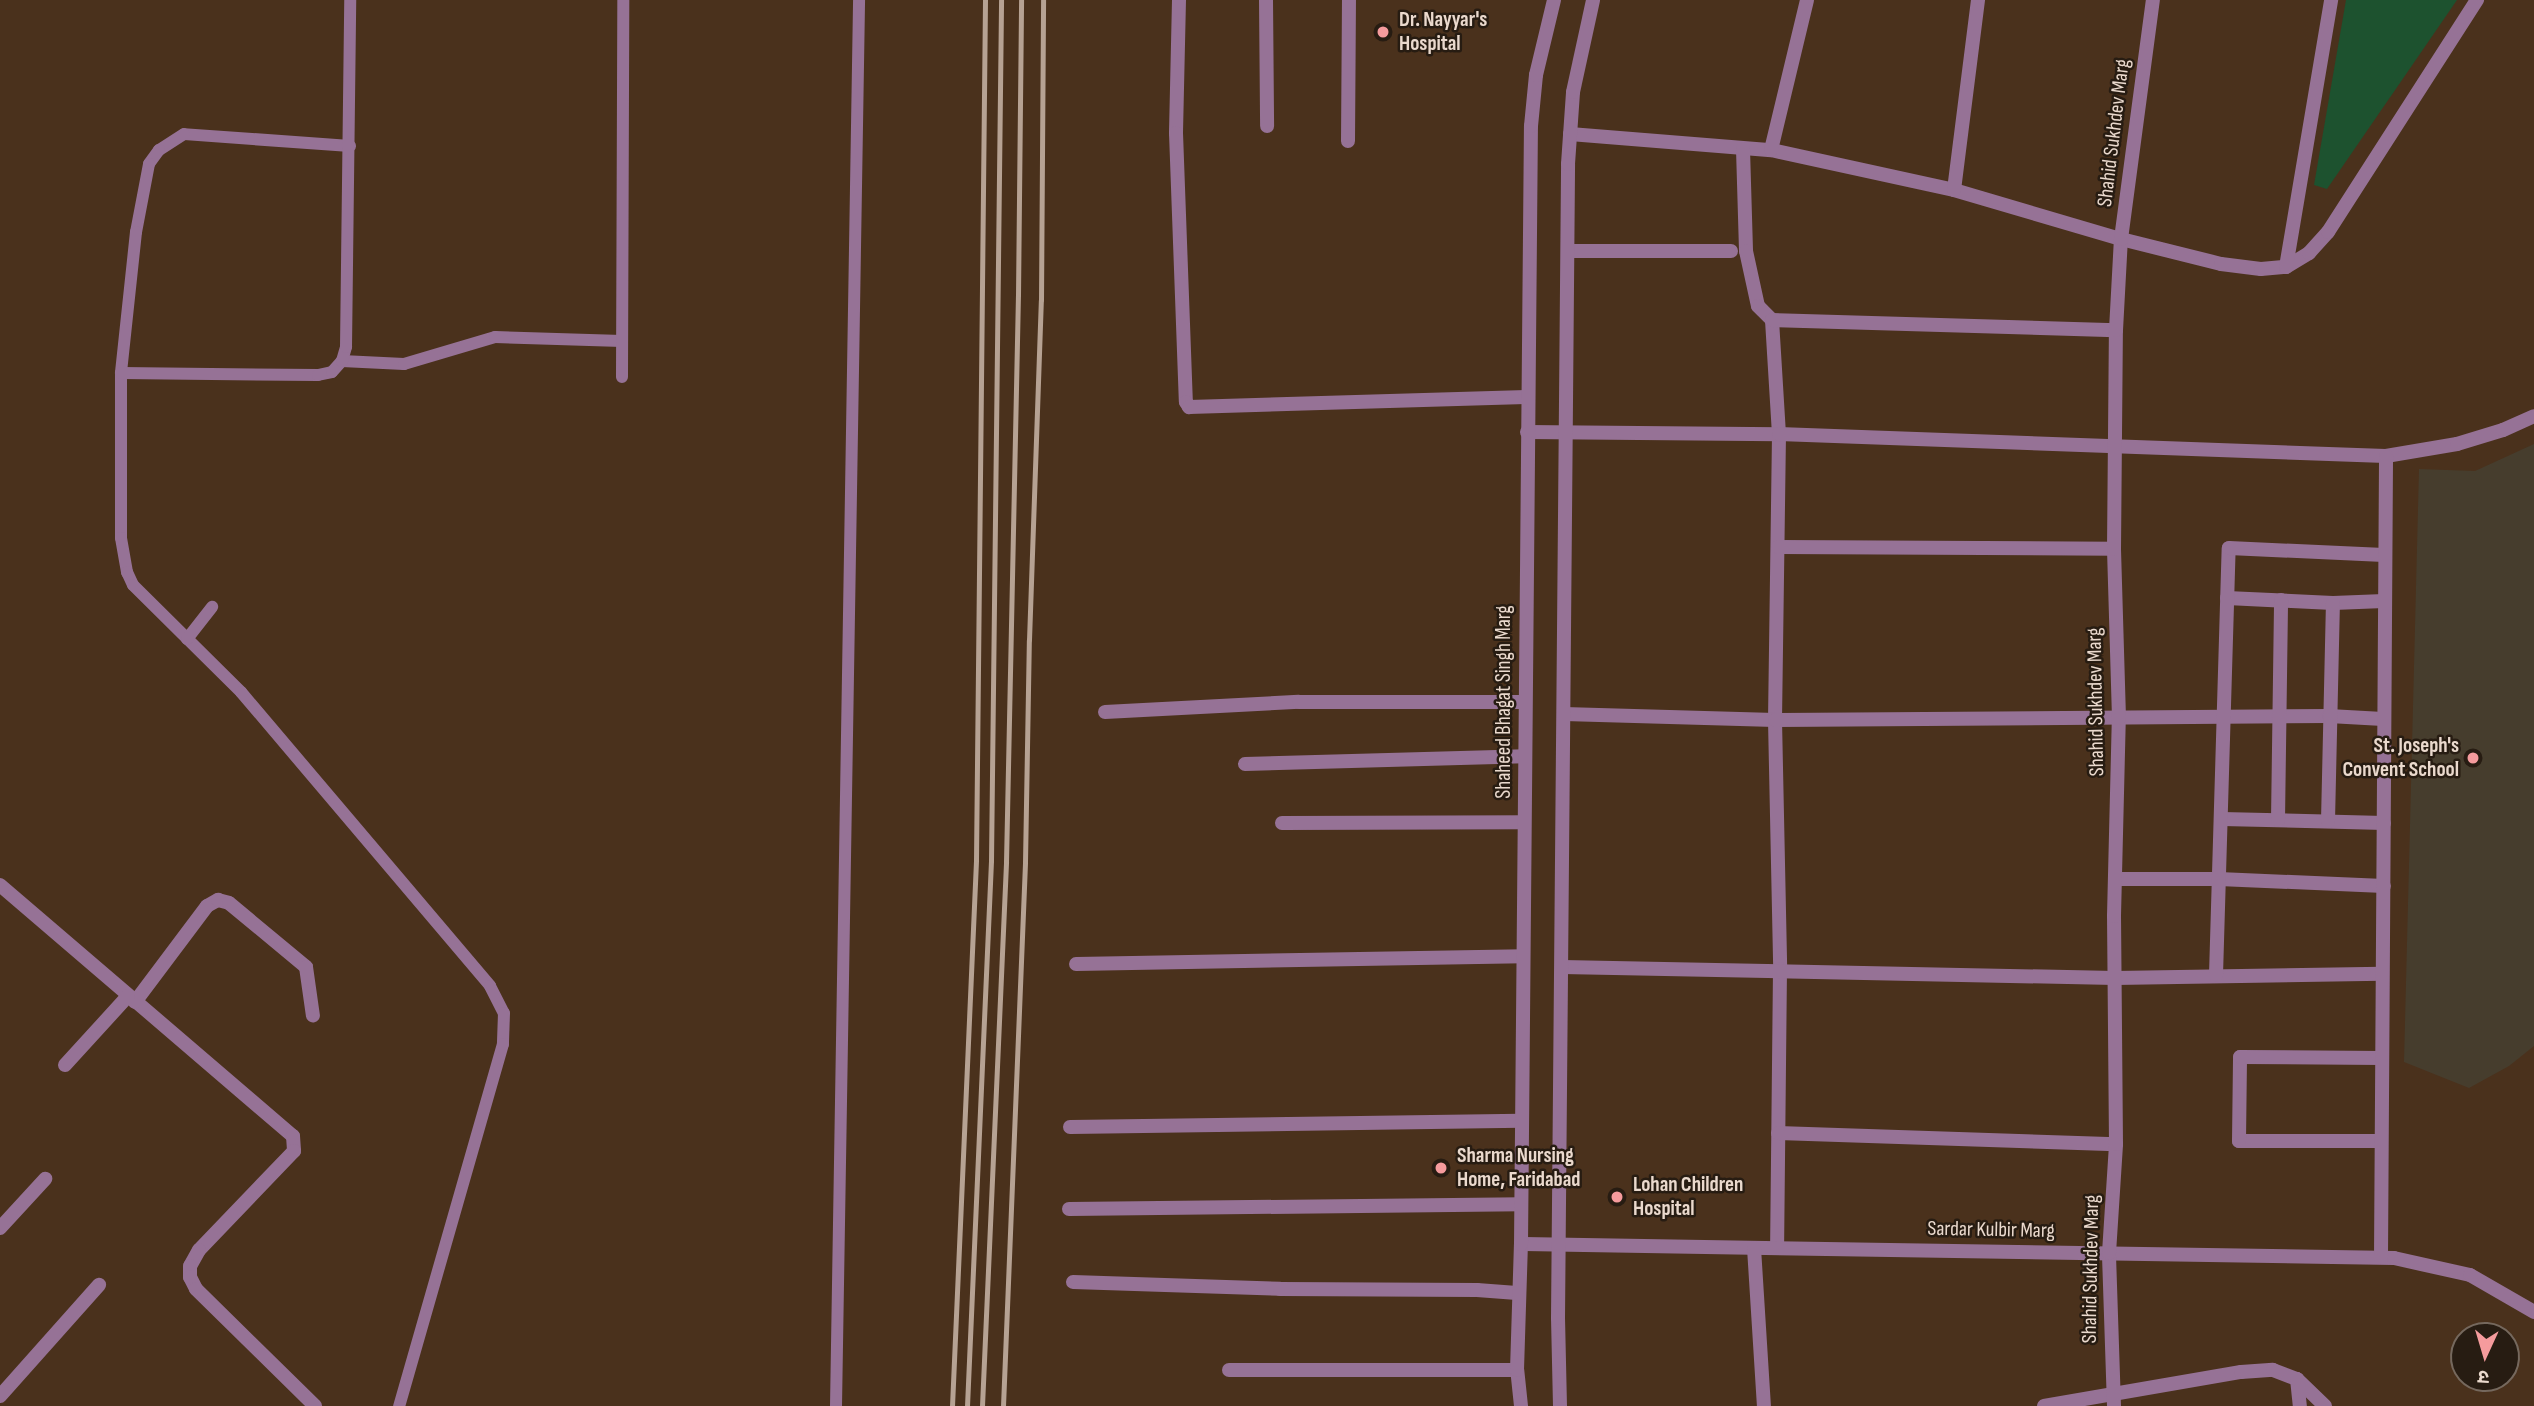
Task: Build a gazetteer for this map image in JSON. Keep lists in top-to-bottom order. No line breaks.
{"streets":{"street":["Shahid Sukhdev Marg","Shaheed Bhagat Singh Marg","Sardar Kulbir Marg"]},"crossings":[["Shahid Sukhdev Marg","Sardar Kulbir Marg"],["Shaheed Bhagat Singh Marg","Sardar Kulbir Marg"]],"places":["Dr. Nayyar's Hospital","St. Joseph's Convent School","Sharma Nursing Home, Faridabad","Lohan Children Hospital"],"north":"bottom"}
